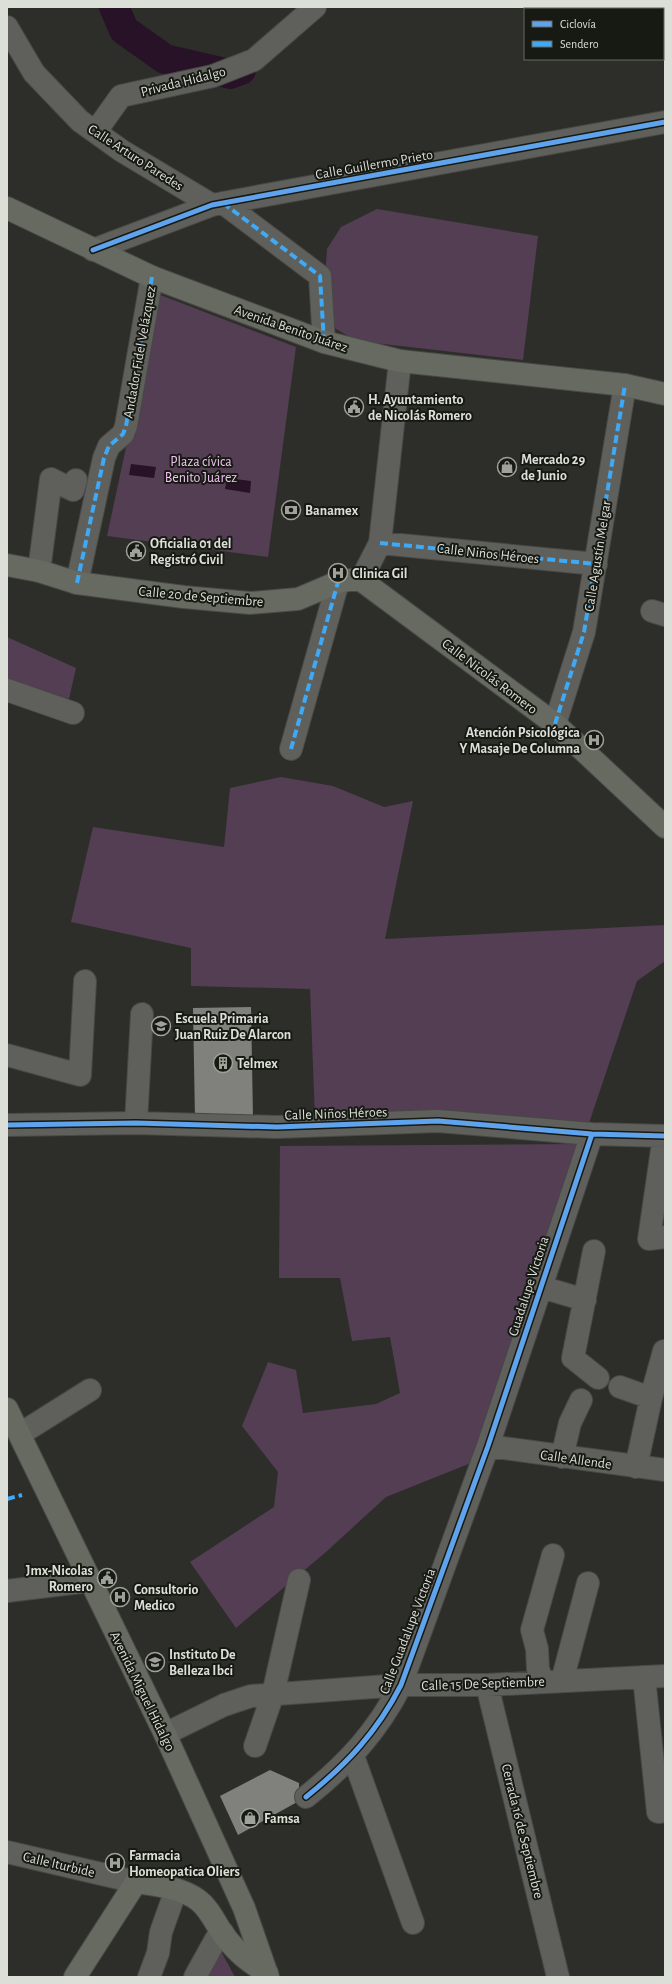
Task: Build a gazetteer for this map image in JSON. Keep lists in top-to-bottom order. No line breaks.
{"streets":{"main road":["Avenida Benito Juárez","Calle 20 de Septiembre","Calle Nicolás Romero","Avenida Miguel Hidalgo","Calle Iturbide"],"street":["Privada Hidalgo","Calle Arturo Paredes","Calle Guillermo Prieto","Andador Fidel Velázquez","Calle Niños Héroes","Calle Agustín Melgar","Guadalupe Victoria","Calle Allende","Calle Guadalupe Victoria","Calle 15 De Septiembre","Cerrada 16 de Septiembre"]},"crossings":[["Privada Hidalgo","Calle Arturo Paredes"],["Calle Arturo Paredes","Calle Guillermo Prieto"],["Calle Arturo Paredes","Avenida Benito Juárez"],["Calle Guillermo Prieto","Avenida Benito Juárez"],["Avenida Benito Juárez","Andador Fidel Velázquez"],["Avenida Benito Juárez","Calle Agustín Melgar"],["Andador Fidel Velázquez","Calle 20 de Septiembre"],["Calle Niños Héroes","Calle Agustín Melgar"],["Calle Niños Héroes","Guadalupe Victoria"],["Calle Agustín Melgar","Calle Nicolás Romero"],["Calle 20 de Septiembre","Calle Nicolás Romero"],["Guadalupe Victoria","Calle Allende"],["Guadalupe Victoria","Calle Guadalupe Victoria"],["Calle Allende","Calle Guadalupe Victoria"],["Calle Guadalupe Victoria","Calle 15 De Septiembre"],["Calle 15 De Septiembre","Avenida Miguel Hidalgo"],["Calle 15 De Septiembre","Cerrada 16 de Septiembre"],["Avenida Miguel Hidalgo","Calle Iturbide"]],"parks":["Plaza cívica Benito Juárez"],"places":{"public building":["H. Ayuntamiento de Nicolás Romero","Oficialia 01 del Registró Civil","Jmx-Nicolas Romero"],"shop":["Mercado 29 de Junio","Famsa"],"bank":["Banamex"],"hospital":["Clinica Gil","Atención Psicológica Y Masaje De Columna","Consultorio Medico","Farmacia Homeopatica Oliers"],"school or university":["Escuela Primaria Juan Ruiz De Alarcon","Instituto De Belleza Ibci"],"building":["Telmex"]},"legend":["Ciclovía","Sendero"]}
